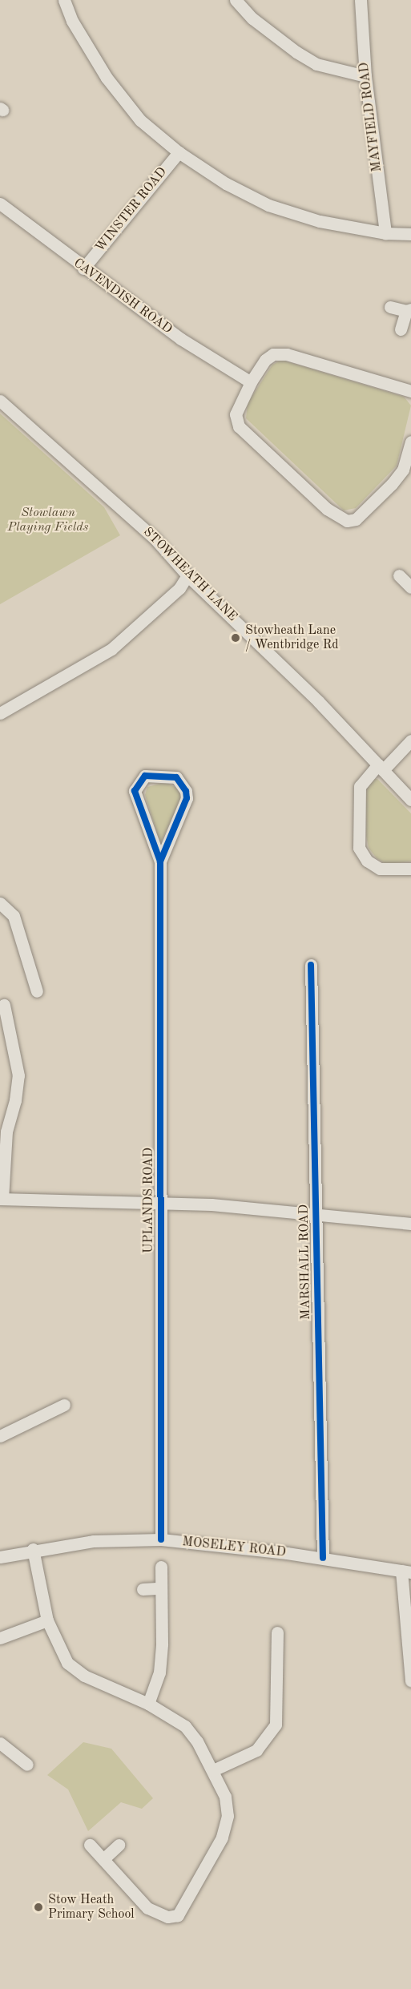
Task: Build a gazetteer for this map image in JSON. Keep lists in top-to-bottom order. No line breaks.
{"streets":{"street":["MAYFIELD ROAD","WINSTER ROAD","CAVENDISH ROAD","STOWHEATH LANE","UPLANDS ROAD","MARSHALL ROAD","MOSELEY ROAD"]},"crossings":[["WINSTER ROAD","CAVENDISH ROAD"],["UPLANDS ROAD","MOSELEY ROAD"],["MARSHALL ROAD","MOSELEY ROAD"]],"parks":["Stowlawn Playing Fields"],"places":["Stowheath Lane / Wentbridge Rd","Stow Heath Primary School"]}
